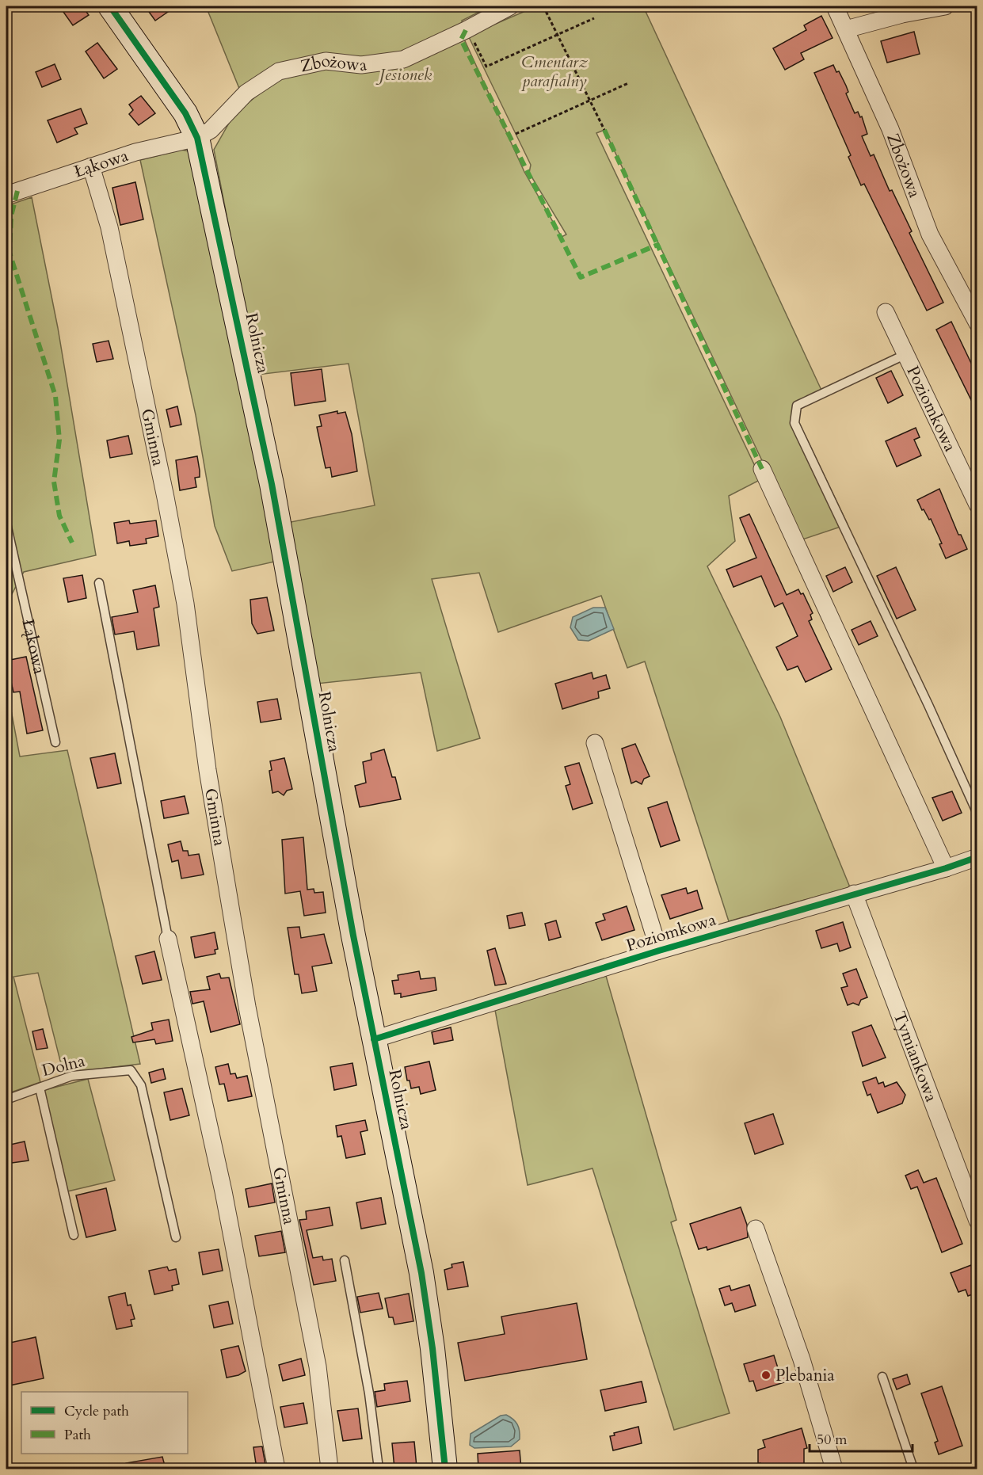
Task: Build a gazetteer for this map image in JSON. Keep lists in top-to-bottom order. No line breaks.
{"streets":{"street":["Zbożowa","Łąkowa","Rolnicza","Poziomkowa","Gminna","Tymiankowa"],"lane":["Dolna"]},"crossings":[["Zbożowa","Łąkowa"],["Zbożowa","Rolnicza"],["Łąkowa","Rolnicza"],["Łąkowa","Gminna"],["Rolnicza","Poziomkowa"],["Poziomkowa","Tymiankowa"]],"parks":["Cmentarz parafialny","Jesionek"],"places":["Plebania"],"legend":["Cycle path","Path"],"scale_bar":"50 m"}
